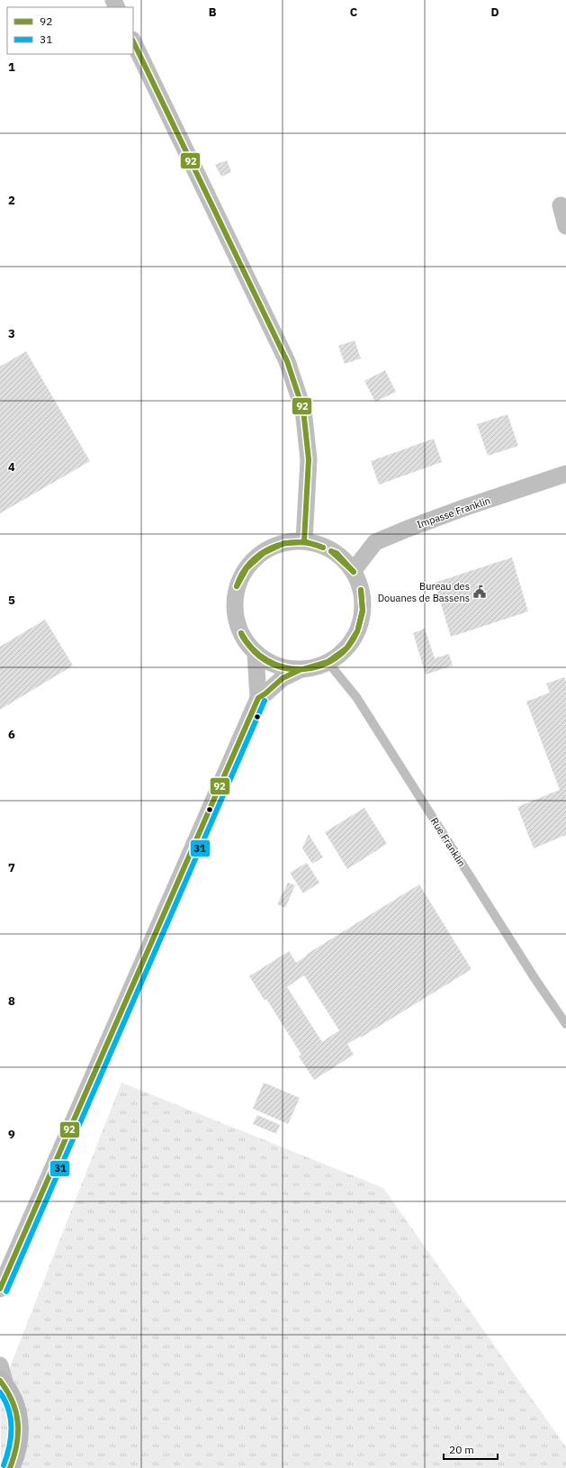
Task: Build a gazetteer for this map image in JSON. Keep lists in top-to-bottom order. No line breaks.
{"streets":{"street":["Impasse Franklin"],"lane":["Rue Franklin"]},"places":{"public building":["Bureau des Douanes de Bassens"]},"lines":["transit line 92","transit line 31"],"legend":["92","31"],"scale_bar":"20 m","grid":{"columns":["B","C","D"],"rows":["1","2","3","4","5","6","7","8","9"]}}
